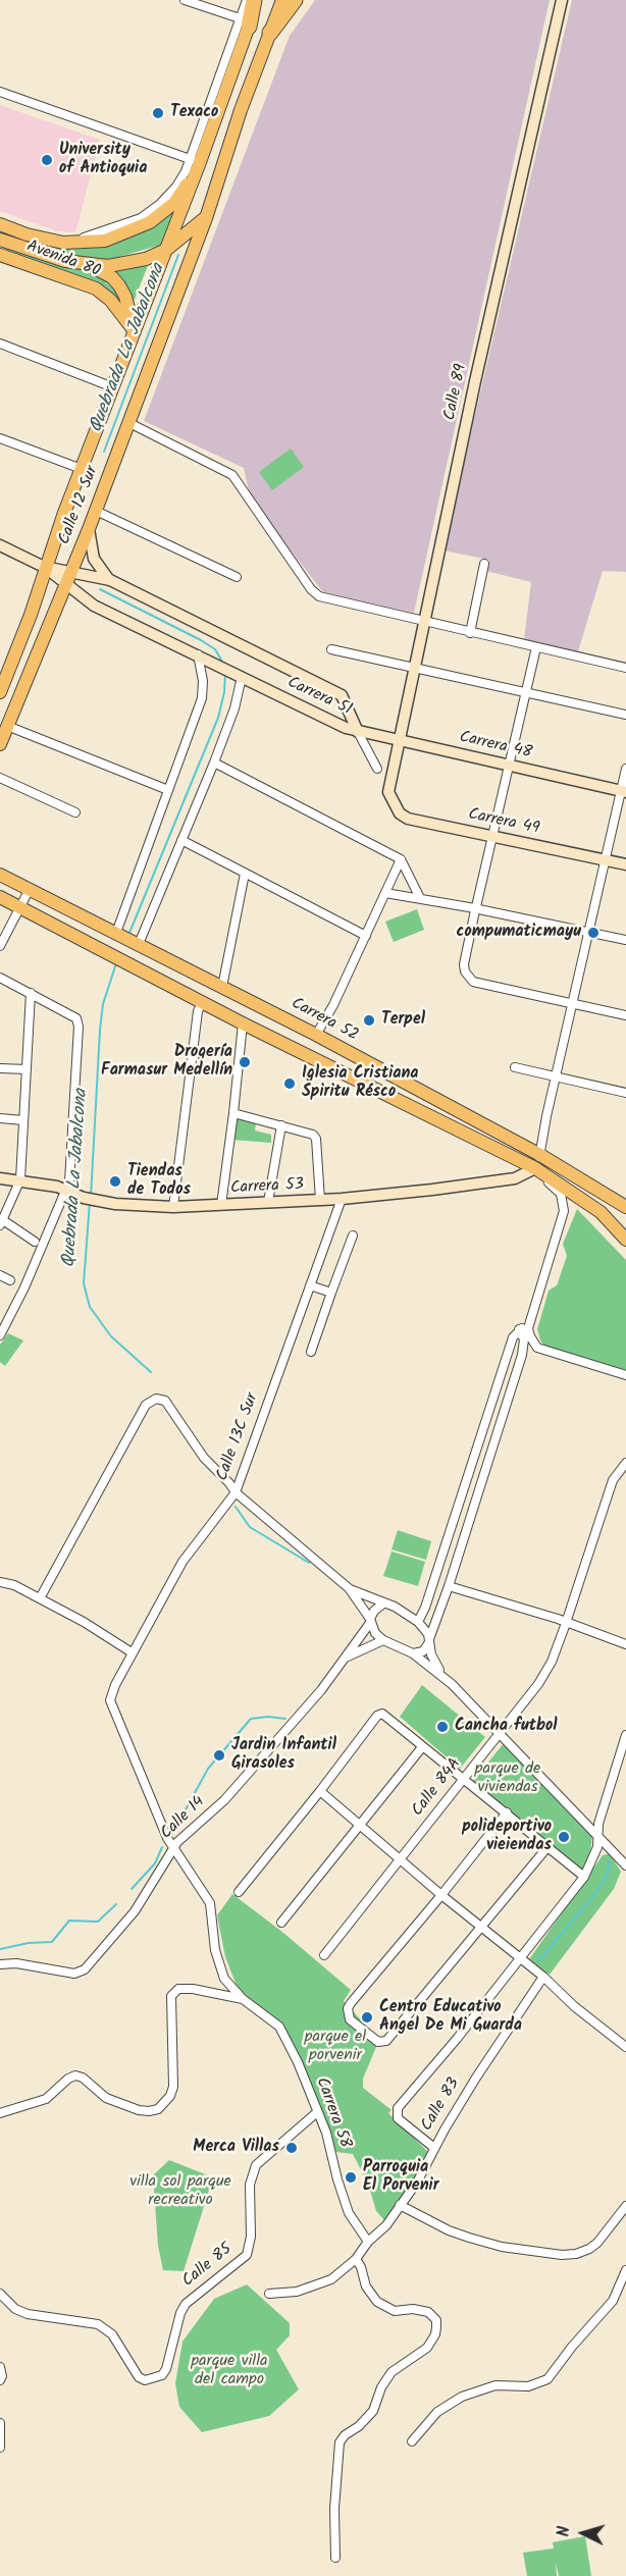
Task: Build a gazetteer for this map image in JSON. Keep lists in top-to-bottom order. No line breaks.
{"streets":{"main road":["Avenida 80","Calle 12 Sur","Carrera 52"],"street":["Calle 89","Carrera 51","Carrera 48","Carrera 49","Carrera 53","Calle 13C Sur","Calle 84A","Calle 14","Calle 83","Carrera 58","Calle 85"]},"crossings":[["Avenida 80","Calle 12 Sur"],["Calle 89","Carrera 48"],["Calle 89","Carrera 49"],["Calle 12 Sur","Carrera 51"],["Carrera 51","Carrera 48"],["Carrera 53","Calle 13C Sur"],["Calle 13C Sur","Carrera 58"],["Calle 14","Carrera 58"],["Calle 83","Carrera 58"],["Carrera 58","Calle 85"]],"water":["Quebrada La Jabalcona"],"parks":["parque de viviendas","parque el porvenir","villa sol parque recreativo","parque villa del campo"],"places":["Texaco","University of Antioquia","compumaticmayu","Terpel","Drogería Farmasur Medellín","Iglesia Cristiana Spiritu Résco","Tiendas de Todos","Cancha futbol","Jardin Infantil Girasoles","polideportivo vieiendas","Centro Educativo Angel De Mi Guarda","Merca Villas","Parroquia El Porvenir"],"north":"left"}
